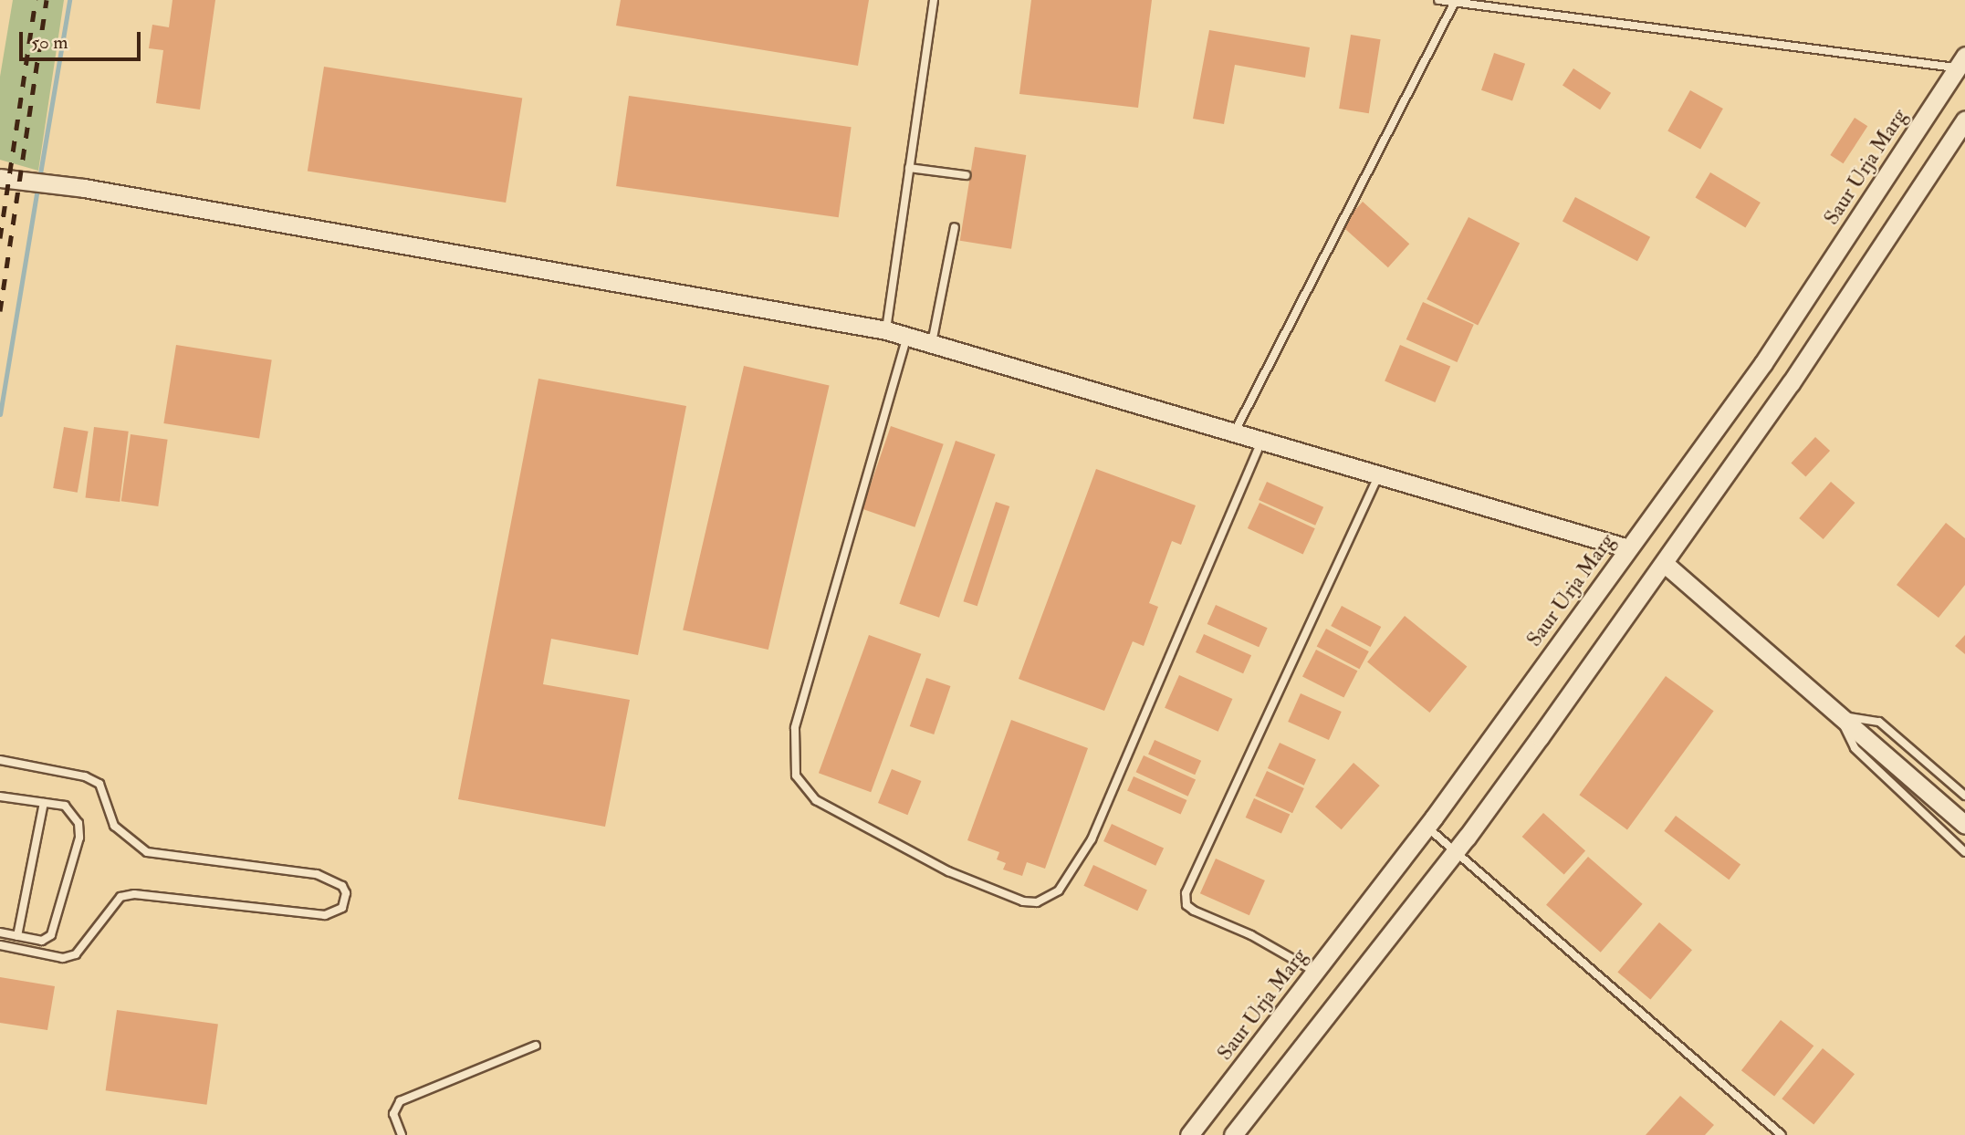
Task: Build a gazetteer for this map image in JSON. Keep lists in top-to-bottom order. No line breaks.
{"streets":{"street":["Saur Urja Marg"]},"scale_bar":"50 m"}
